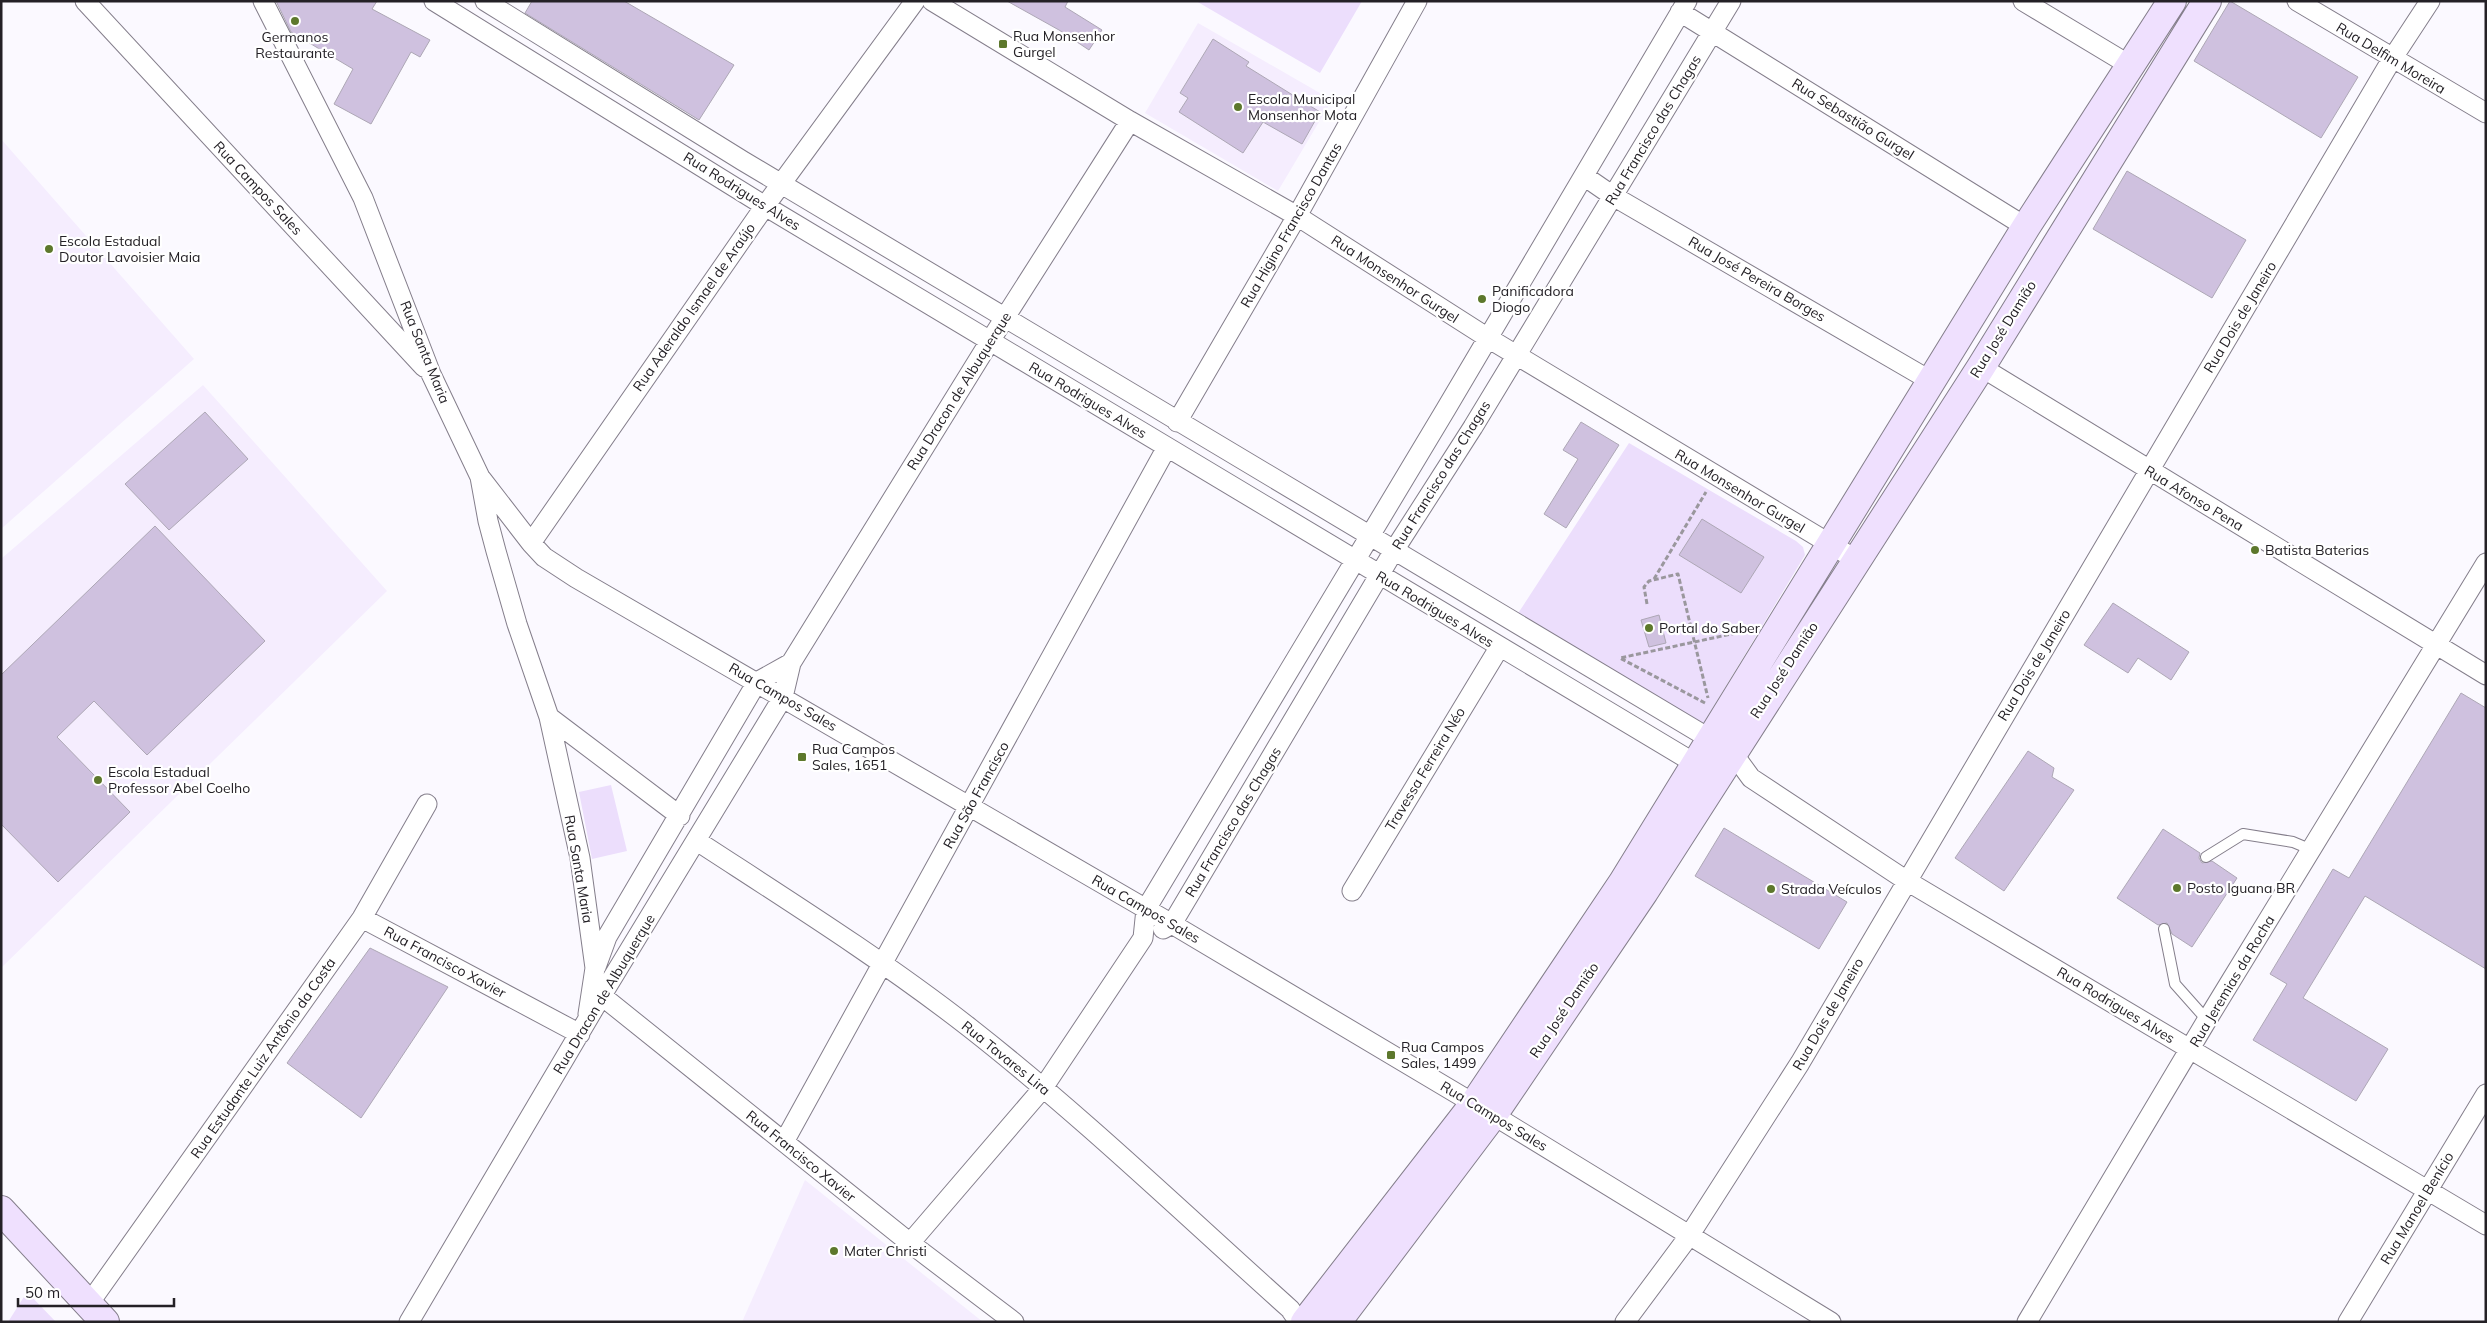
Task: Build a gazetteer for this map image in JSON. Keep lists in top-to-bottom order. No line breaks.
{"streets":{"street":["Rua Delfim Moreira","Rua Sebastião Gurgel","Rua Francisco das Chagas","Rua Campos Sales","Rua Rodrigues Alves","Rua Higino Francisco Dantas","Rua Monsenhor Gurgel","Rua José Pereira Borges","Rua Aderaldo Ismael de Araújo","Rua Dois de Janeiro","Rua José Damião","Rua Santa Maria","Rua Dracon de Albuquerque","Rua Afonso Pena","Travessa Ferreira Néo","Rua São Francisco","Rua Francisco Xavier","Rua Jeremias da Rocha","Rua Estudante Luiz Antônio da Costa","Rua Tavares Lira","Rua Manoel Benício"]},"crossings":[["Rua Delfim Moreira","Rua Dois de Janeiro"],["Rua Sebastião Gurgel","Rua Francisco das Chagas"],["Rua Sebastião Gurgel","Rua José Damião"],["Rua Francisco das Chagas","Rua Campos Sales"],["Rua Francisco das Chagas","Rua Rodrigues Alves"],["Rua Francisco das Chagas","Rua Monsenhor Gurgel"],["Rua Francisco das Chagas","Rua José Pereira Borges"],["Rua Campos Sales","Rua Aderaldo Ismael de Araújo"],["Rua Campos Sales","Rua Dois de Janeiro"],["Rua Campos Sales","Rua José Damião"],["Rua Campos Sales","Rua Santa Maria"],["Rua Campos Sales","Rua Dracon de Albuquerque"],["Rua Campos Sales","Rua São Francisco"],["Rua Rodrigues Alves","Rua Higino Francisco Dantas"],["Rua Rodrigues Alves","Rua Aderaldo Ismael de Araújo"],["Rua Rodrigues Alves","Rua Dois de Janeiro"],["Rua Rodrigues Alves","Rua José Damião"],["Rua Rodrigues Alves","Rua Dracon de Albuquerque"],["Rua Rodrigues Alves","Travessa Ferreira Néo"],["Rua Rodrigues Alves","Rua São Francisco"],["Rua Rodrigues Alves","Rua Jeremias da Rocha"],["Rua Rodrigues Alves","Rua Manoel Benício"],["Rua Higino Francisco Dantas","Rua Monsenhor Gurgel"],["Rua Monsenhor Gurgel","Rua José Damião"],["Rua Monsenhor Gurgel","Rua Dracon de Albuquerque"],["Rua José Pereira Borges","Rua José Damião"],["Rua Dois de Janeiro","Rua Afonso Pena"],["Rua José Damião","Rua Afonso Pena"],["Rua José Damião","Rua Tavares Lira"],["Rua Santa Maria","Rua Dracon de Albuquerque"],["Rua Santa Maria","Rua Francisco Xavier"],["Rua Dracon de Albuquerque","Rua Francisco Xavier"],["Rua Dracon de Albuquerque","Rua Tavares Lira"],["Rua Afonso Pena","Rua Jeremias da Rocha"],["Rua São Francisco","Rua Francisco Xavier"],["Rua São Francisco","Rua Tavares Lira"],["Rua Francisco Xavier","Rua Estudante Luiz Antônio da Costa"]],"places":{"other":["Germanos Restaurante","Escola Municipal Monsenhor Mota","Escola Estadual Doutor Lavoisier Maia","Panificadora Diogo","Batista Baterias","Portal do Saber","Escola Estadual Professor Abel Coelho","Posto Iguana BR","Strada Veículos","Mater Christi"],"transit":["Rua Monsenhor Gurgel","Rua Campos Sales, 1651","Rua Campos Sales, 1499"]},"scale_bar":"50 m"}
